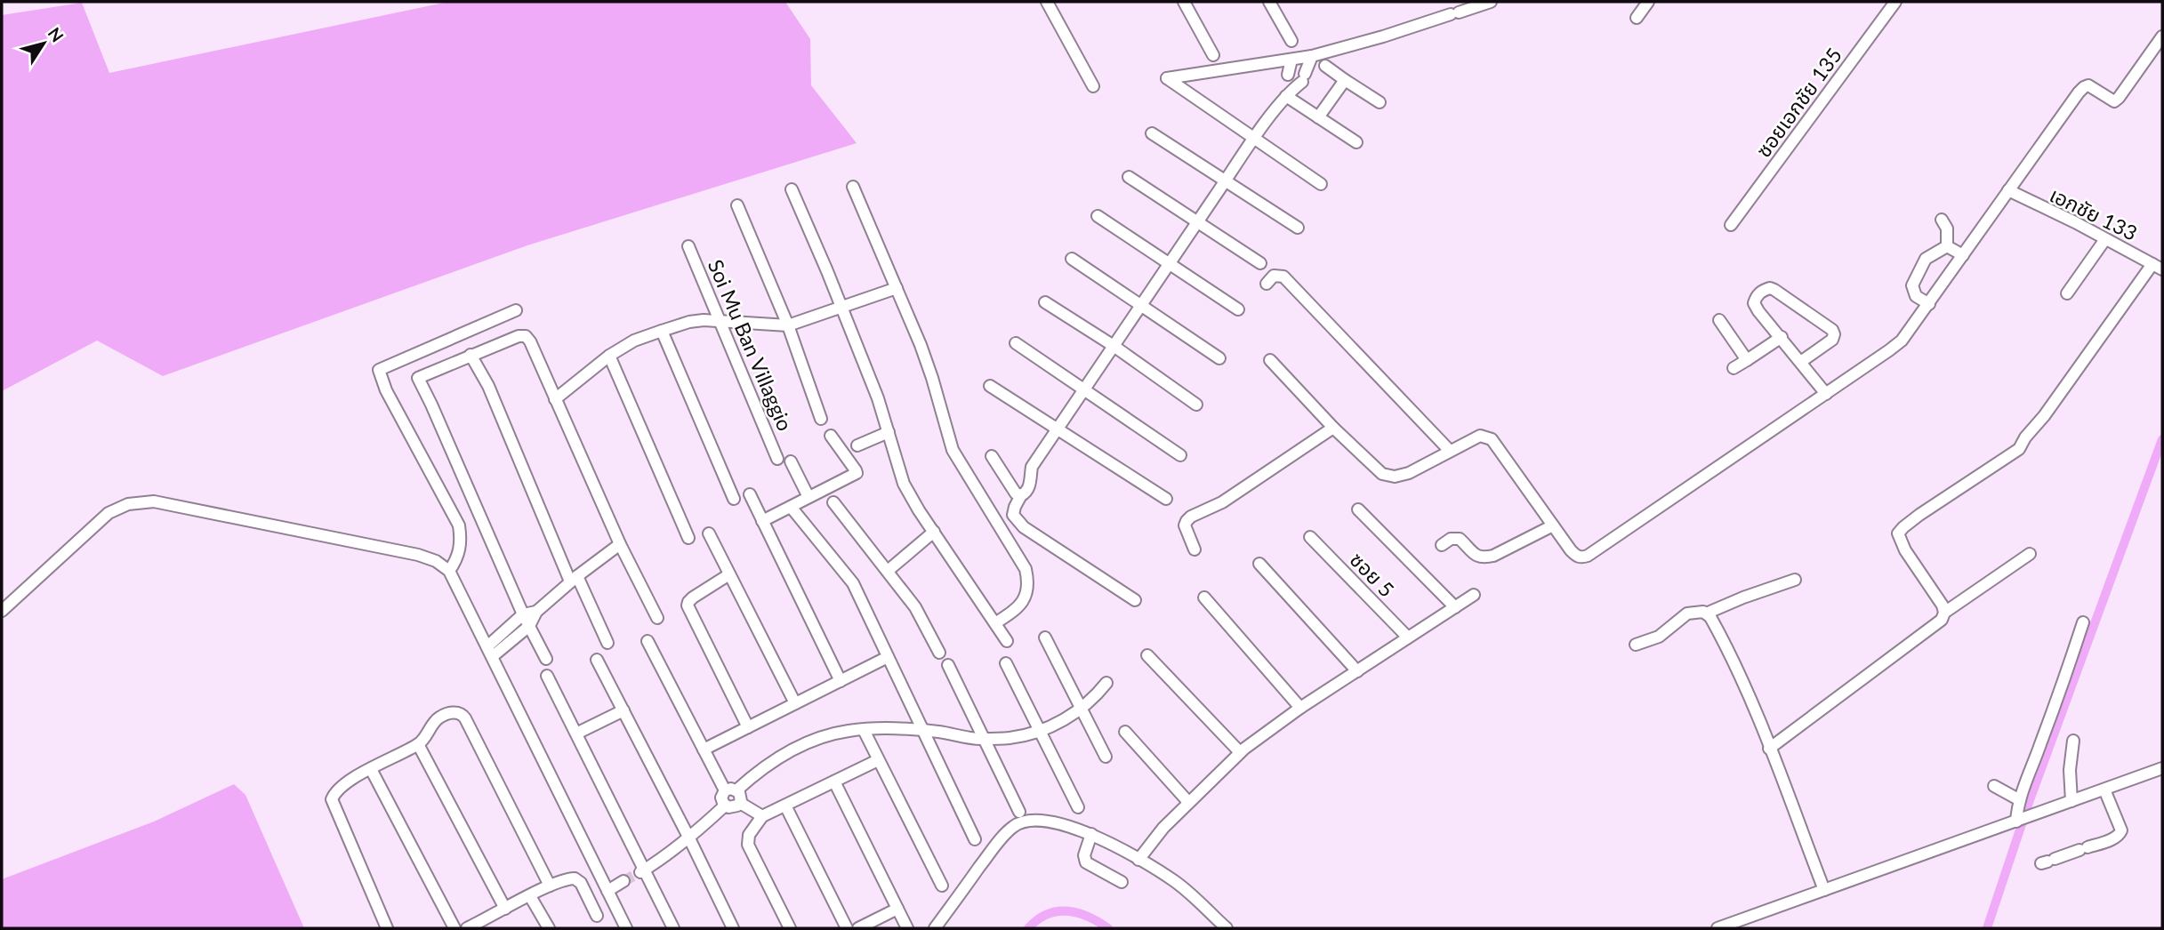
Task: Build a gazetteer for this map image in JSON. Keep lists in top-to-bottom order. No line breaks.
{"streets":{"street":["ซอยเอกชัย 135","เอกชัย 133","Soi Mu Ban Villaggio","ซอย 5"]},"north":"top right"}
